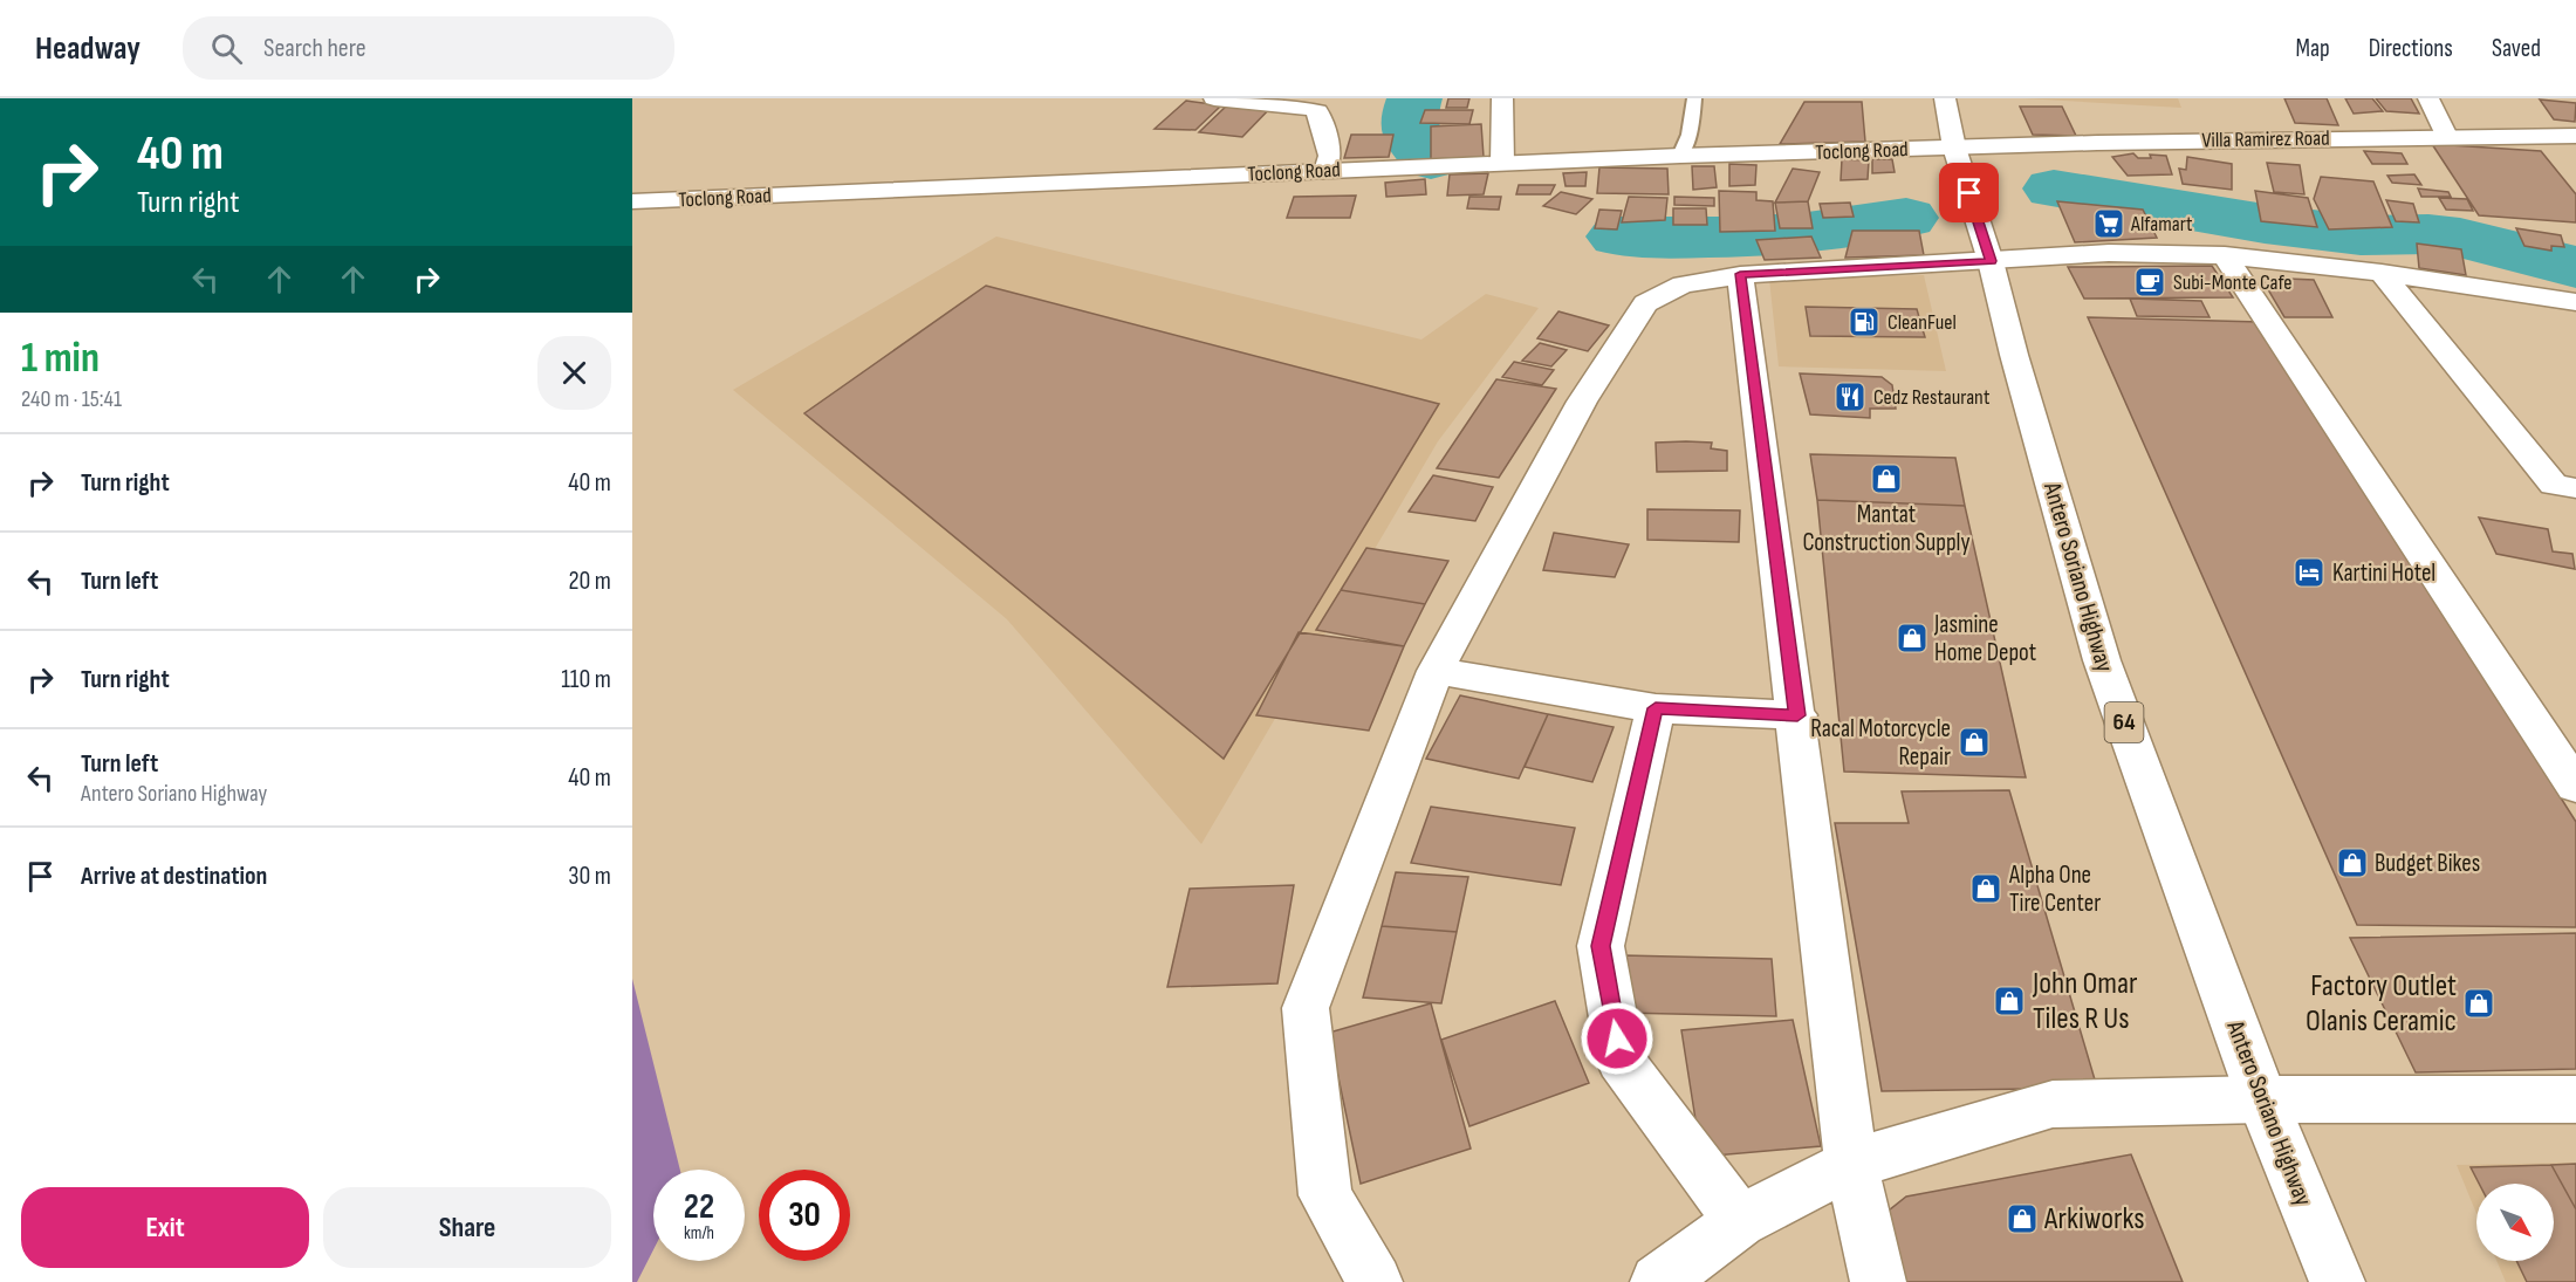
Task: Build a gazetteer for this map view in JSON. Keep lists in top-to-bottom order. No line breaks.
{"streets":{"street":["Villa Ramirez Road","Toclong Road","Antero Soriano Highway","64"]},"crossings":[["Villa Ramirez Road","Toclong Road"],["Villa Ramirez Road","Antero Soriano Highway"],["Toclong Road","Antero Soriano Highway"]],"places":{"supermarket":["Alfamart"],"cafe":["Subi-Monte Cafe"],"fuel station":["CleanFuel"],"restaurant":["Cedz Restaurant"],"shop":["Mantat Construction Supply","Jasmine Home Depot","Racal Motorcycle Repair","Budget Bikes","Alpha One Tire Center","John Omar Tiles R Us","Factory Outlet Olanis Ceramic","Arkiworks"],"hotel":["Kartini Hotel"]},"north":"bottom right","page":{"header":"Headway","search":"Search here","nav":["Map","Directions","Saved"],"turn":["40 m","Turn right"],"heading":["1 min","240 m · 15:41"],"list":[{"name":"Turn right","value":"40 m"},{"name":"Turn left","value":"20 m"},{"name":"Turn right","value":"110 m"},{"name":"Turn left","note":"Antero Soriano Highway","value":"40 m"},{"name":"Arrive at destination","value":"30 m"}],"speed":"22 km/h","limit":"30","buttons":["Exit","Share"]}}
